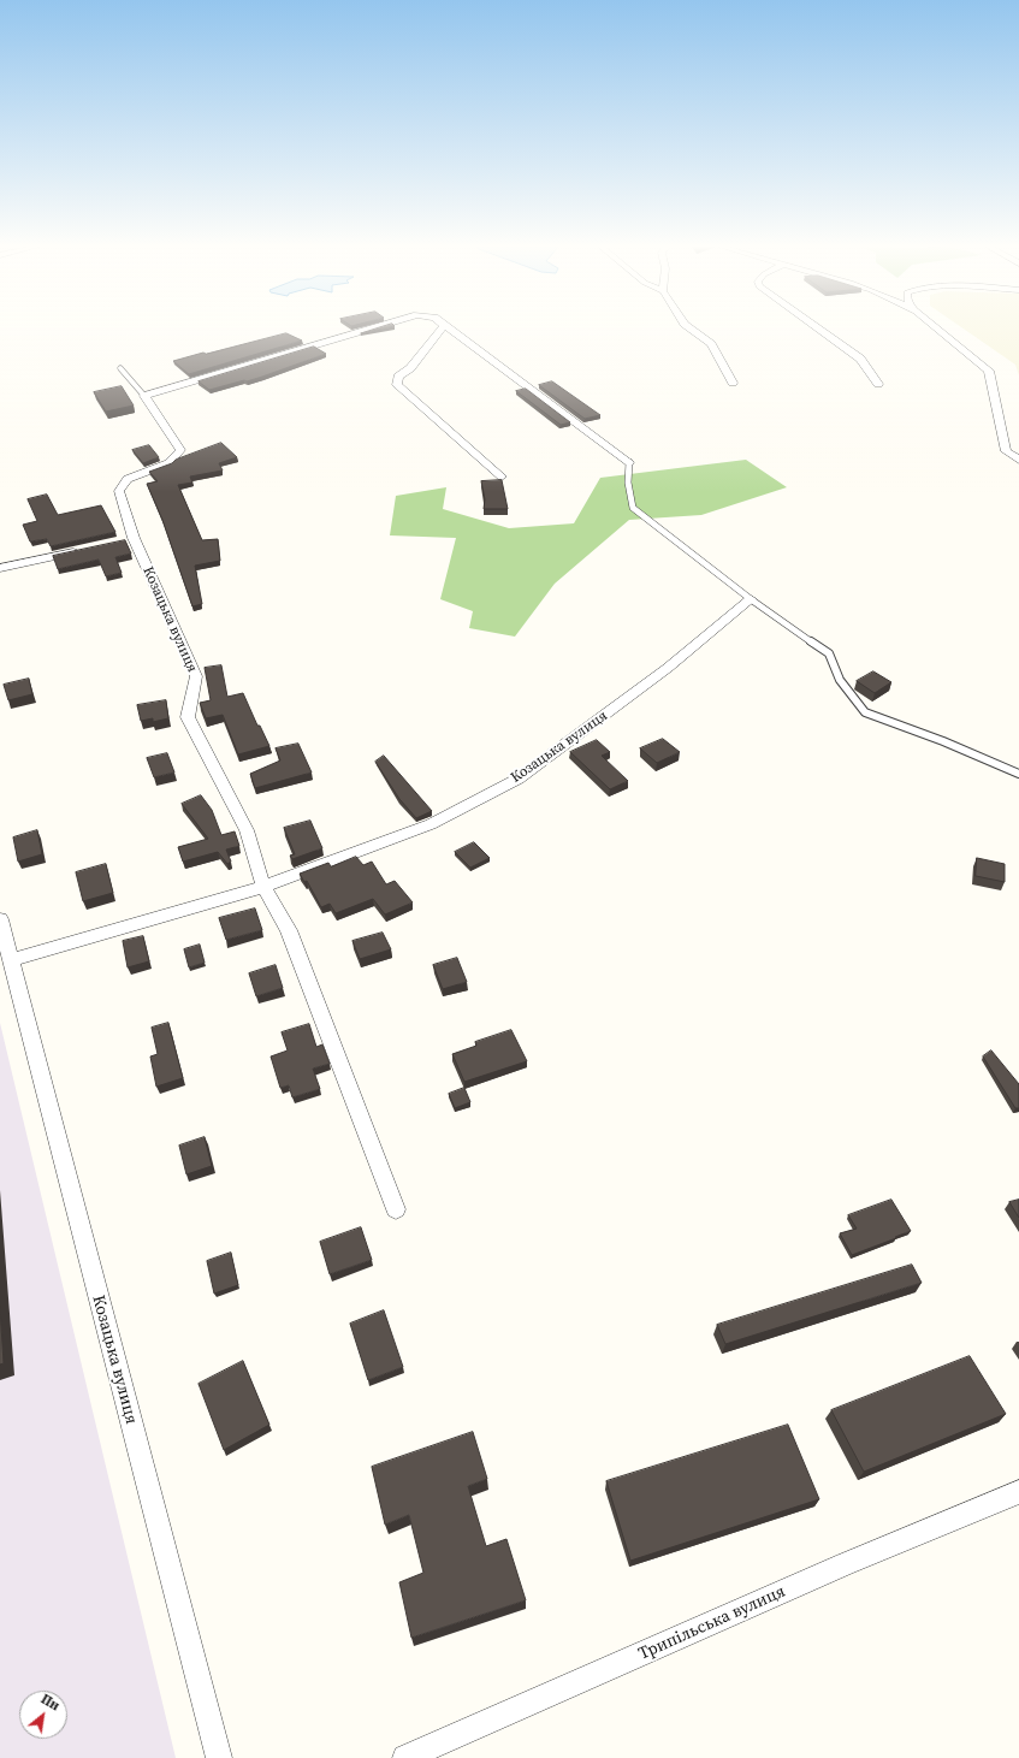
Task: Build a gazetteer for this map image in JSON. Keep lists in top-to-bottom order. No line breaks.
{"streets":{"street":["Козацька вулиця","Трипільська вулиця"]},"north":"top right"}
